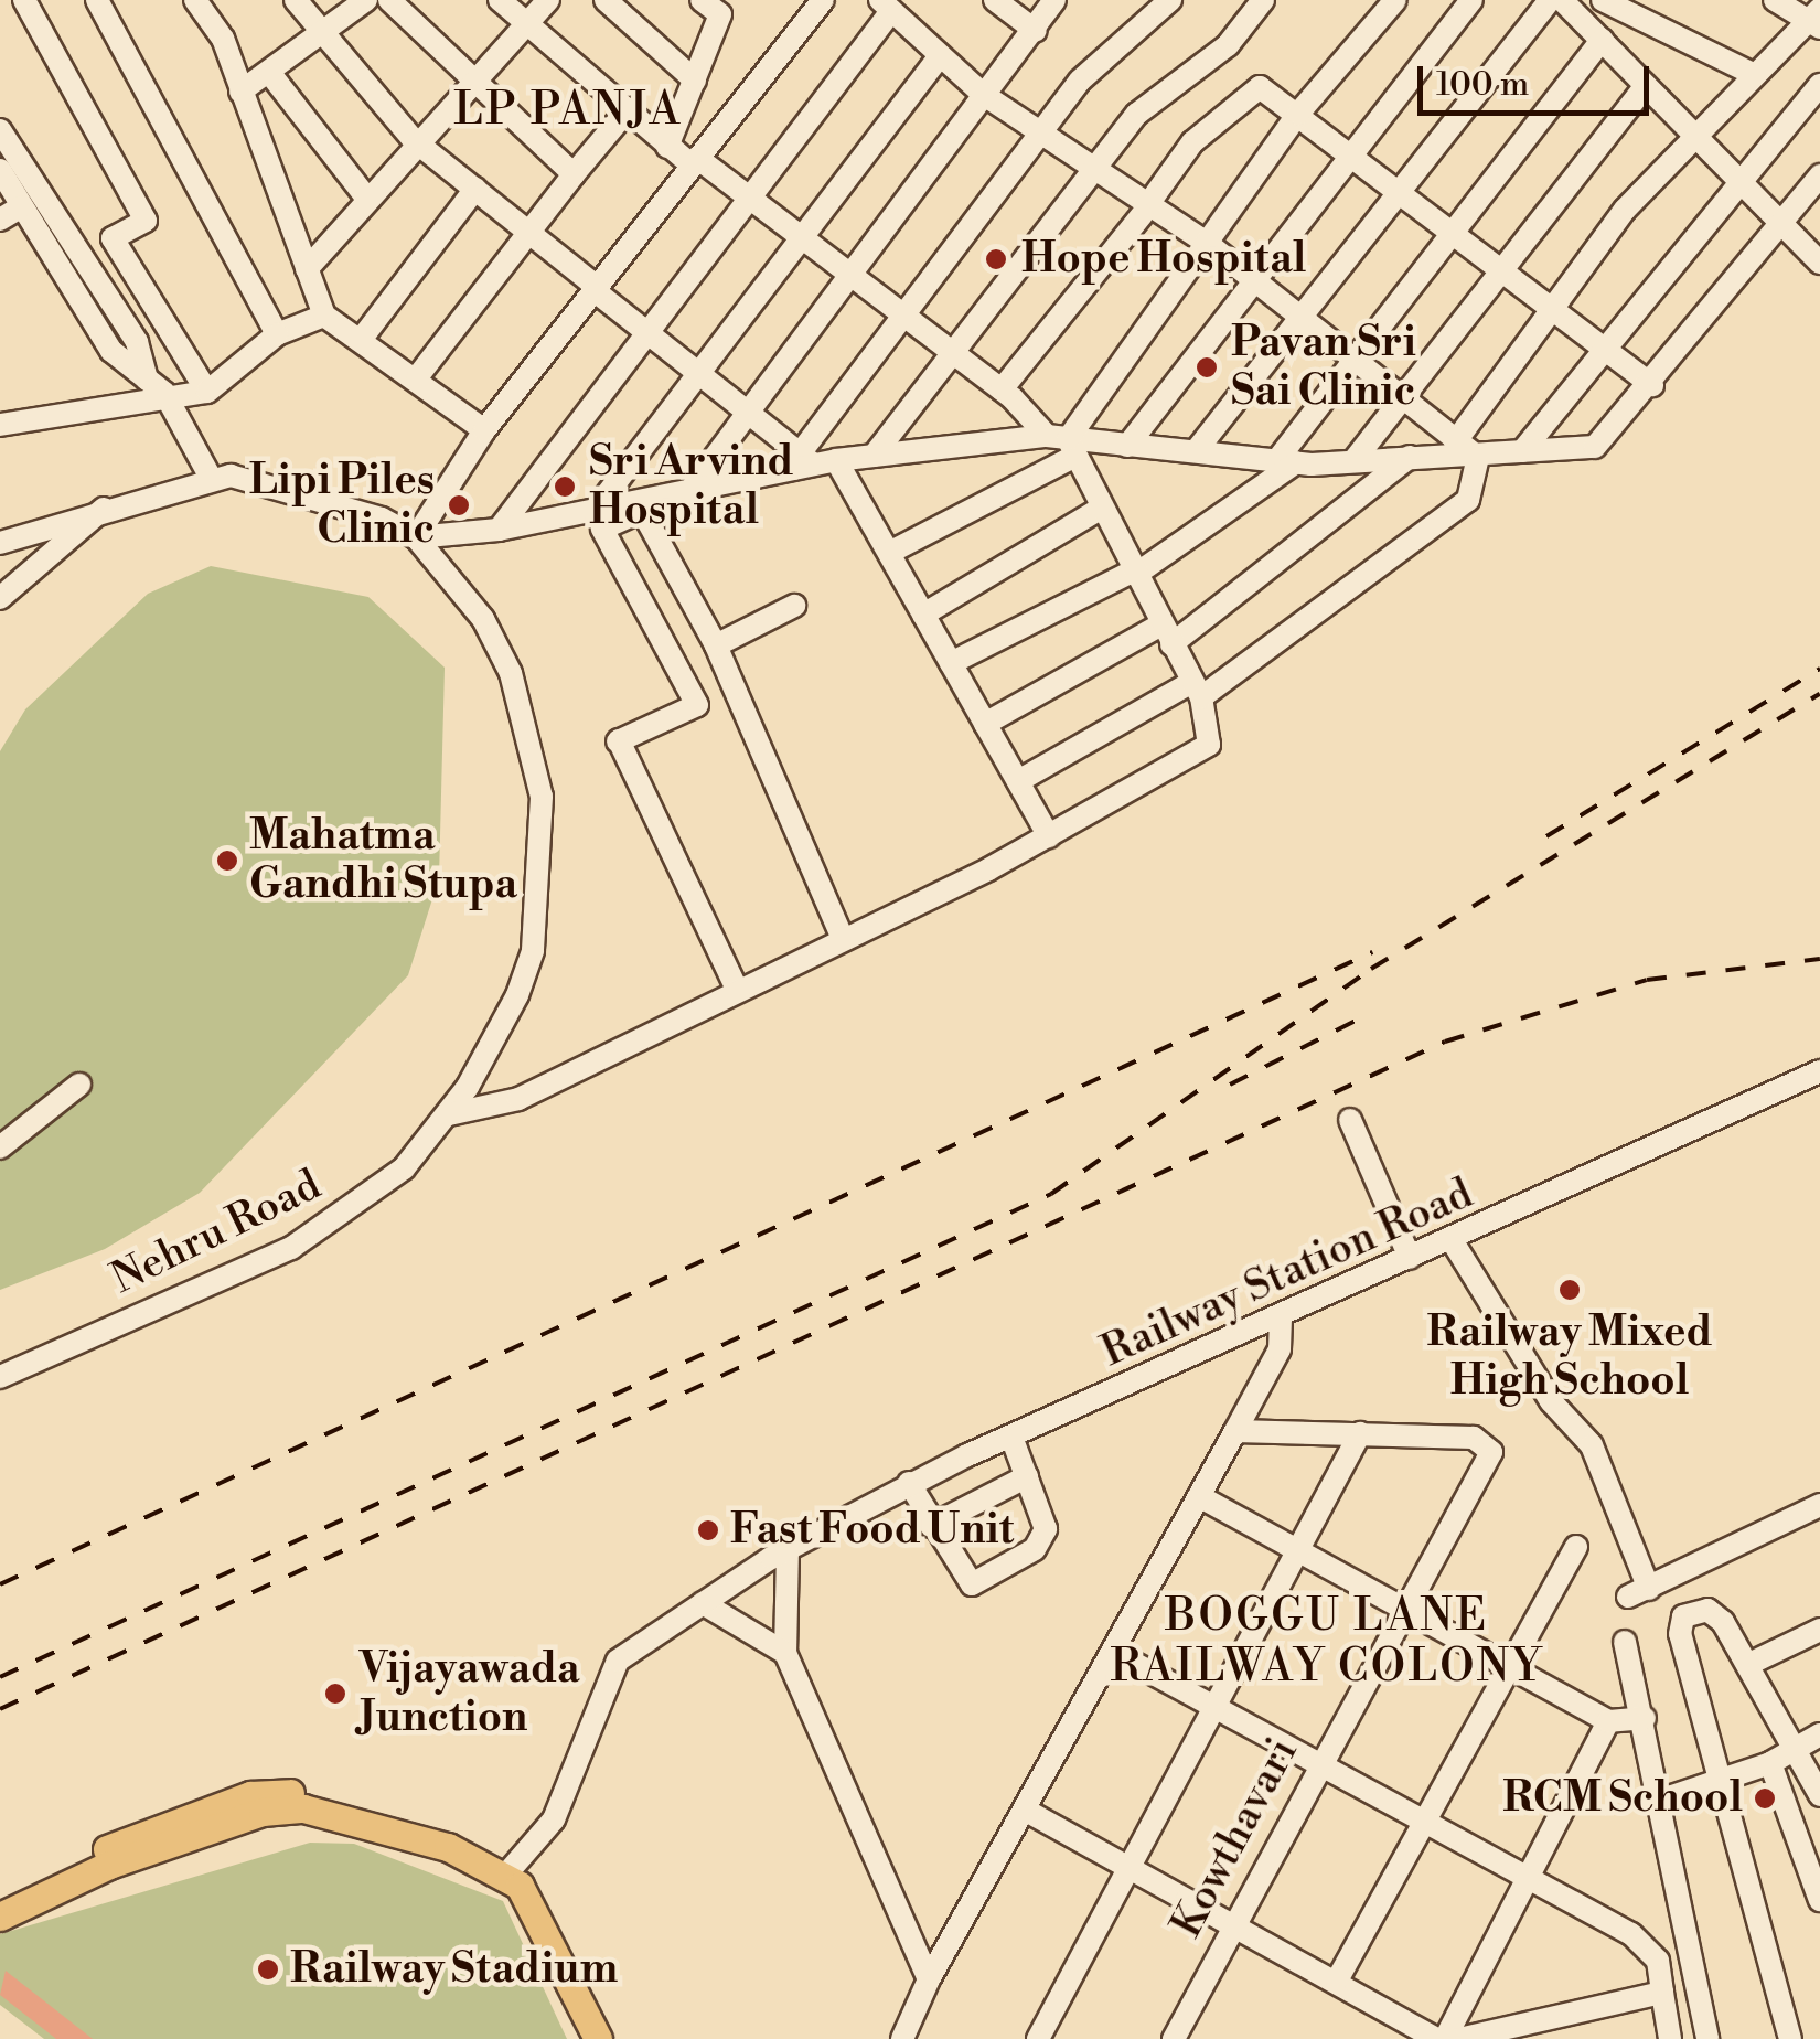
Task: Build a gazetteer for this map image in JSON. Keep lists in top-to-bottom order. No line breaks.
{"streets":{"street":["Nehru Road","Railway Station Road","Kowthavari"]},"districts":["LP PANJA","BOGGU LANE RAILWAY COLONY"],"places":["Hope Hospital","Pavan Sri Sai Clinic","Sri Arvind Hospital","Lipi Piles Clinic","Mahatma Gandhi Stupa","Railway Mixed High School","Fast Food Unit","Vijayawada Junction","RCM School","Railway Stadium"],"scale_bar":"100 m"}
